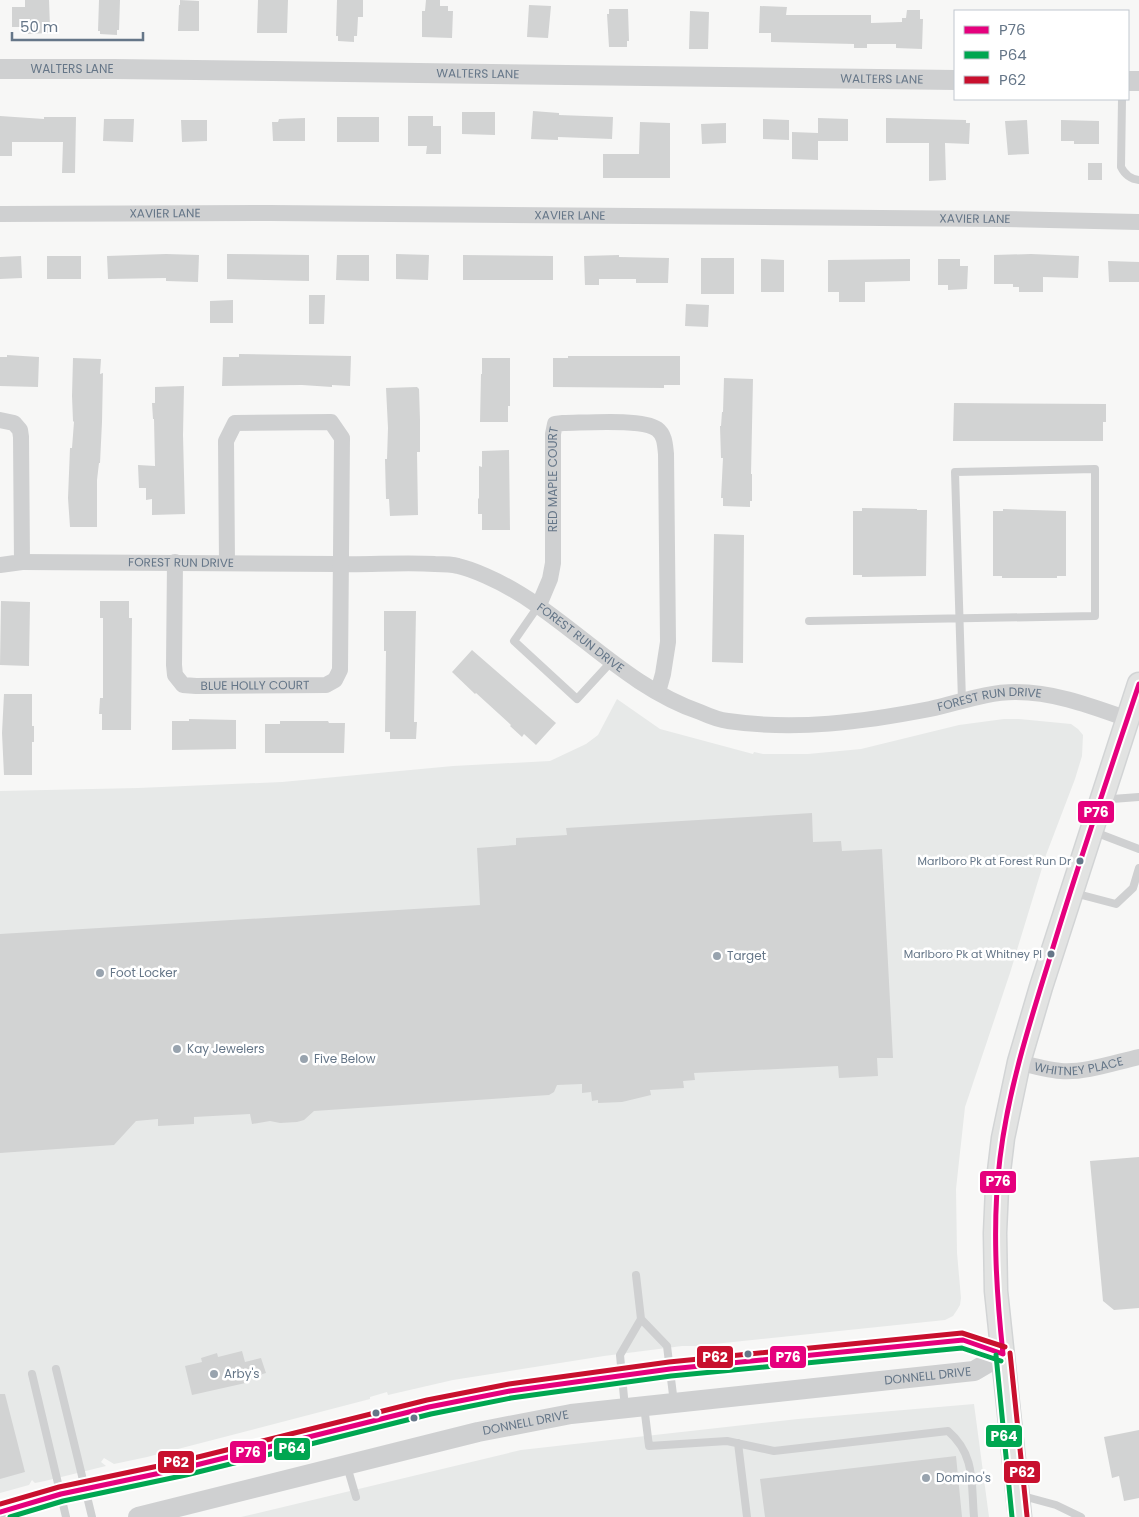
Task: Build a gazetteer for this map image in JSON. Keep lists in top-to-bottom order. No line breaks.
{"streets":{"street":["WALTERS LANE","XAVIER LANE","RED MAPLE COURT","FOREST RUN DRIVE","BLUE HOLLY COURT","WHITNEY PLACE","DONNELL DRIVE"]},"crossings":[["RED MAPLE COURT","FOREST RUN DRIVE"],["FOREST RUN DRIVE","BLUE HOLLY COURT"]],"places":["Marlboro Pk at Forest Run Dr","Marlboro Pk at Whitney Pl","Target","Foot Locker","Kay Jewelers","Five Below","Arby's","Domino's"],"lines":["transit line P76","transit line P62","transit line P64"],"legend":["P76","P64","P62"],"scale_bar":"50 m"}
